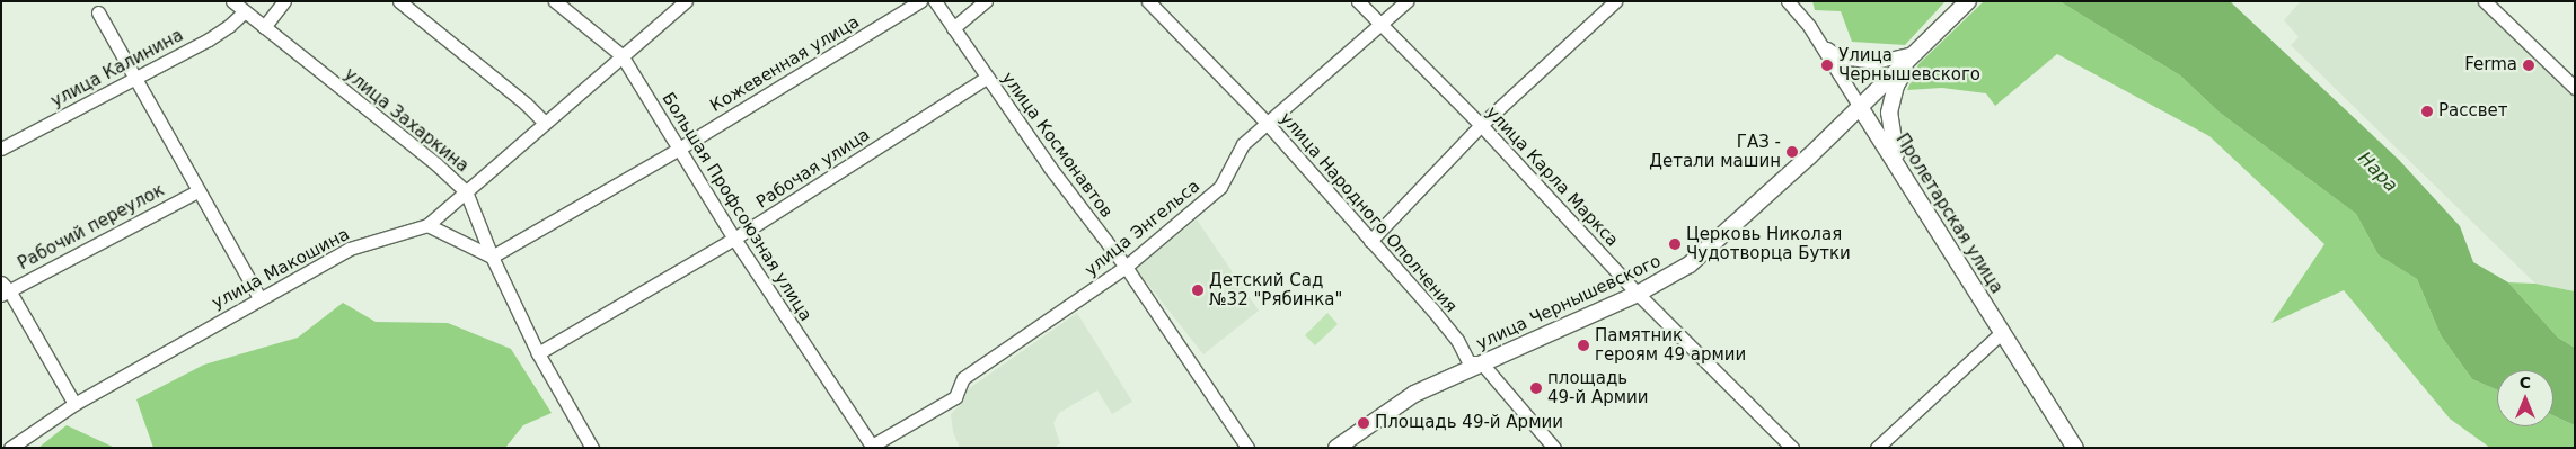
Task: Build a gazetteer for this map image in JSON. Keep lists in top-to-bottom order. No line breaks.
{"streets":{"main road":["Пролетарская улица","улица Чернышевского"],"street":["Кожевенная улица","улица Калинина","улица Захаркина","улица Космонавтов","Рабочая улица","улица Карла Маркса","Большая Профсоюзная улица","улица Народного Ополчения","Рабочий переулок","улица Энгельса","улица Макошина"]},"crossings":[["Кожевенная улица","улица Захаркина"],["Кожевенная улица","Большая Профсоюзная улица"],["улица Калинина","улица Захаркина"],["улица Захаркина","Рабочая улица"],["улица Захаркина","улица Макошина"],["улица Космонавтов","Рабочая улица"],["улица Космонавтов","улица Энгельса"],["Рабочая улица","Большая Профсоюзная улица"],["улица Карла Маркса","улица Энгельса"],["улица Карла Маркса","улица Чернышевского"],["Большая Профсоюзная улица","улица Энгельса"],["Большая Профсоюзная улица","улица Макошина"],["улица Народного Ополчения","улица Энгельса"],["улица Народного Ополчения","улица Чернышевского"],["Пролетарская улица","улица Чернышевского"]],"water":["Нара"],"places":["Улица Чернышевского","Ferma","Рассвет","ГАЗ - Детали машин","Церковь Николая Чудотворца Бутки","Детский Сад №32 \"Рябинка\"","Памятник героям 49 армии","площадь 49-й Армии","Площадь 49-й Армии"],"north":"top"}
